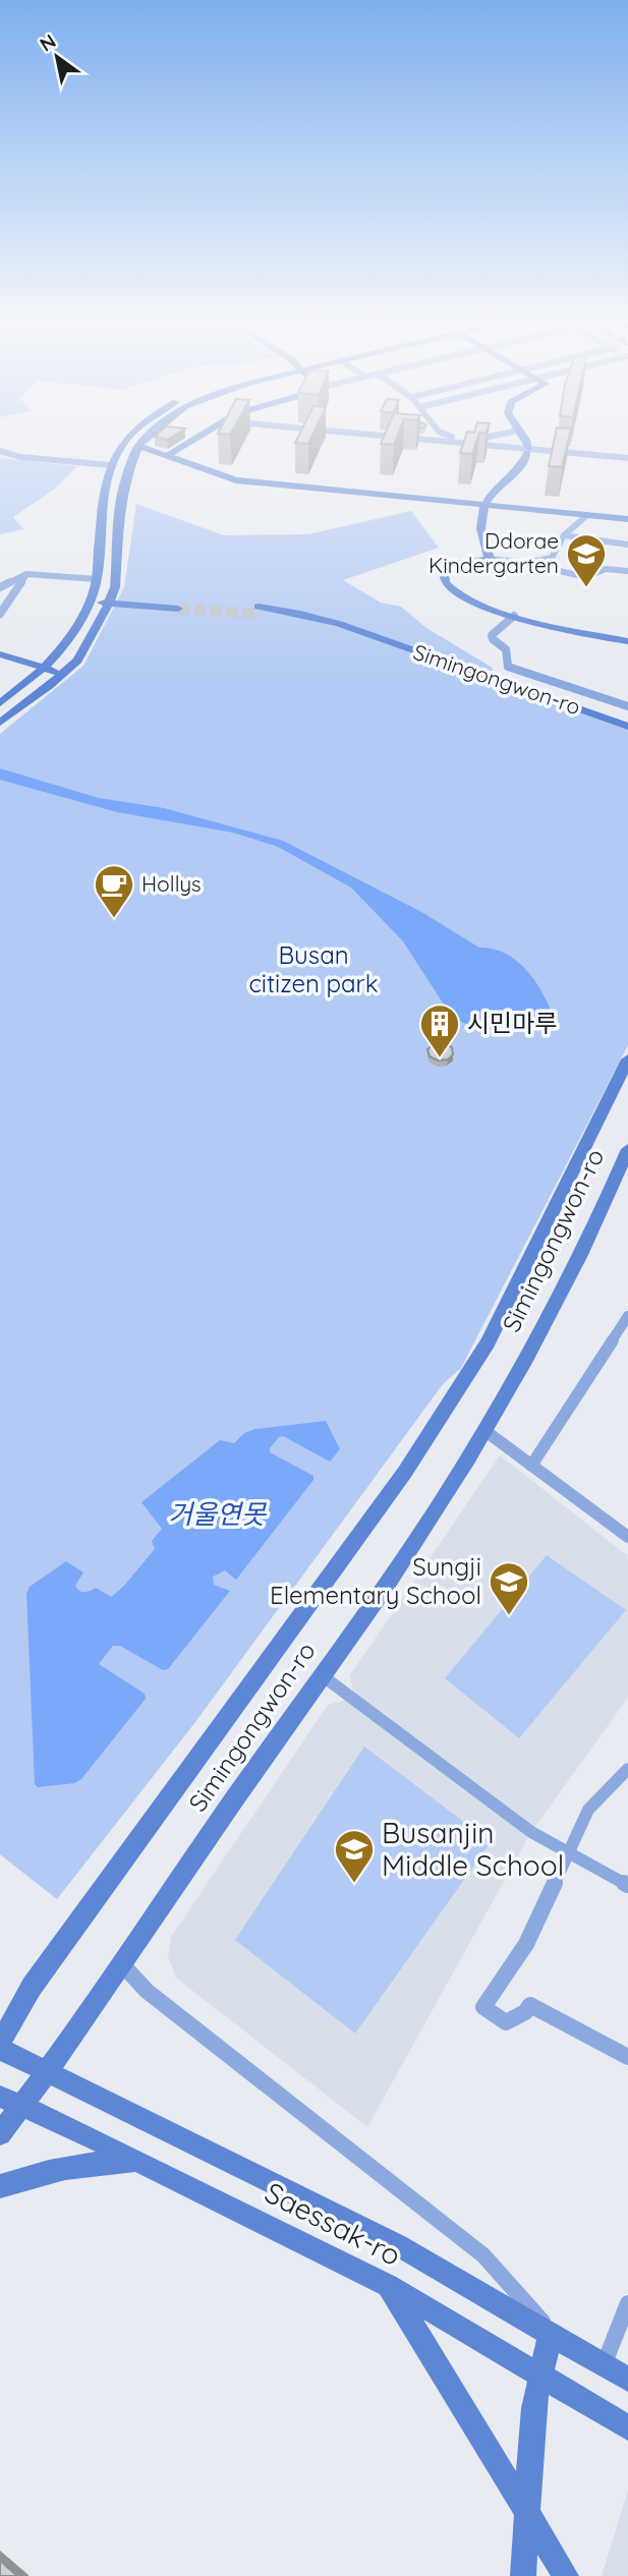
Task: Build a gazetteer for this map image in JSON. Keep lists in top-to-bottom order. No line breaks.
{"streets":{"main road":["Simingongwon-ro","Saessak-ro"]},"crossings":[["Simingongwon-ro","Saessak-ro"]],"water":["거울연못"],"parks":["Busan citizen park"],"places":{"school or university":["Ddorae Kindergarten","Sungji Elementary School","Busanjin Middle School"],"cafe":["Hollys"],"building":["시민마루"]},"north":"top left"}
